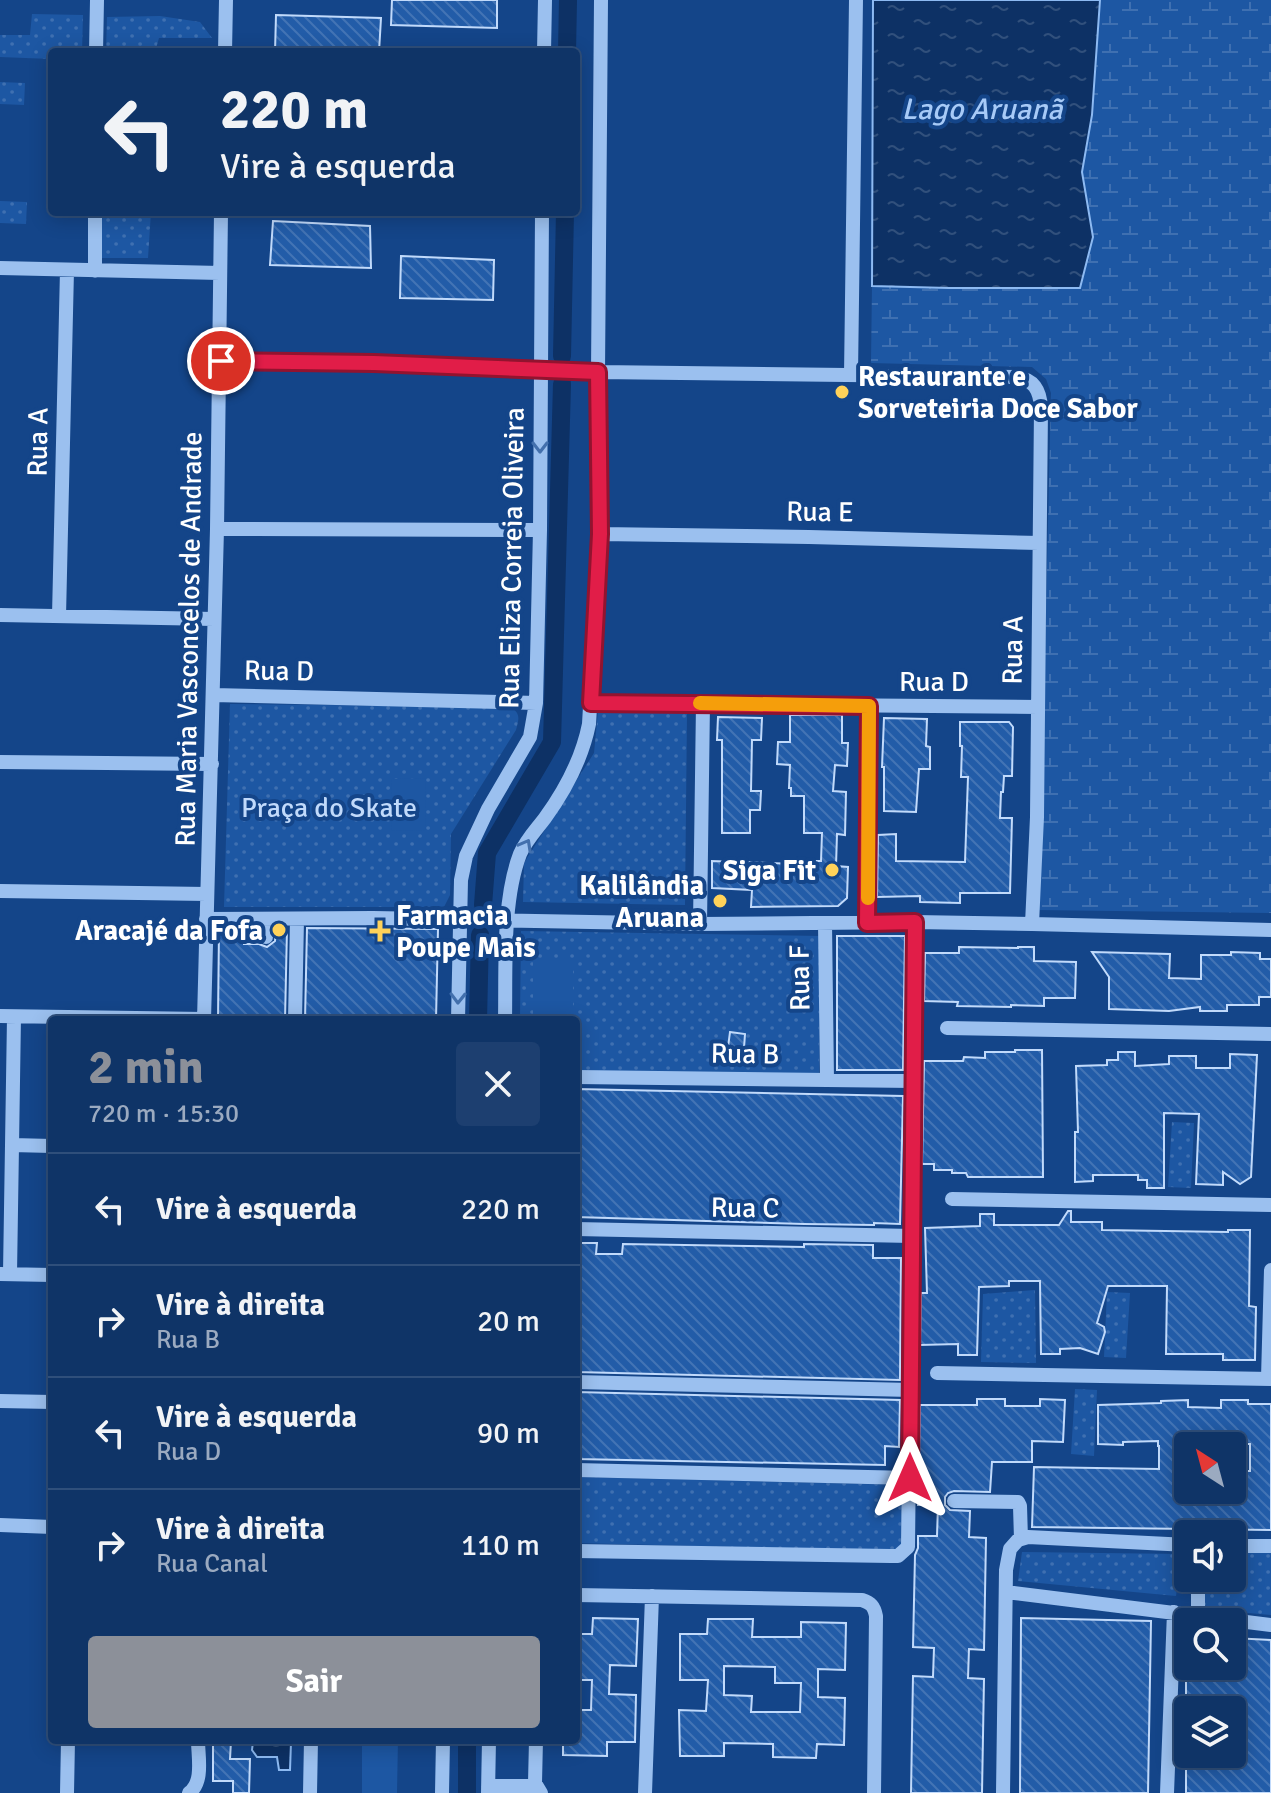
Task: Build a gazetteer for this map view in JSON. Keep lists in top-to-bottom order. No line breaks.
{"streets":{"street":["Rua A","Rua E","Rua Eliza Correia Oliveira","Rua Maria Vasconcelos de Andrade","Rua D","Rua F","Rua B","Rua C"]},"crossings":[["Rua A","Rua E"],["Rua A","Rua D"],["Rua Eliza Correia Oliveira","Rua D"],["Rua Maria Vasconcelos de Andrade","Rua D"],["Rua F","Rua B"]],"water":["Lago Aruanã"],"parks":["Praça do Skate"],"places":{"other":["Restaurante e Sorveteiria Doce Sabor","Siga Fit","Kalilândia Aruana","Aracajé da Fofa"],"health":["Farmacia Poupe Mais"]},"north":"top left","page":{"turn":["220 m","Vire à esquerda"],"heading":["2 min","720 m · 15:30"],"list":[{"name":"Vire à esquerda","value":"220 m"},{"name":"Vire à direita","note":"Rua B","value":"20 m"},{"name":"Vire à esquerda","note":"Rua D","value":"90 m"},{"name":"Vire à direita","note":"Rua Canal","value":"110 m"}],"buttons":"Sair"}}
